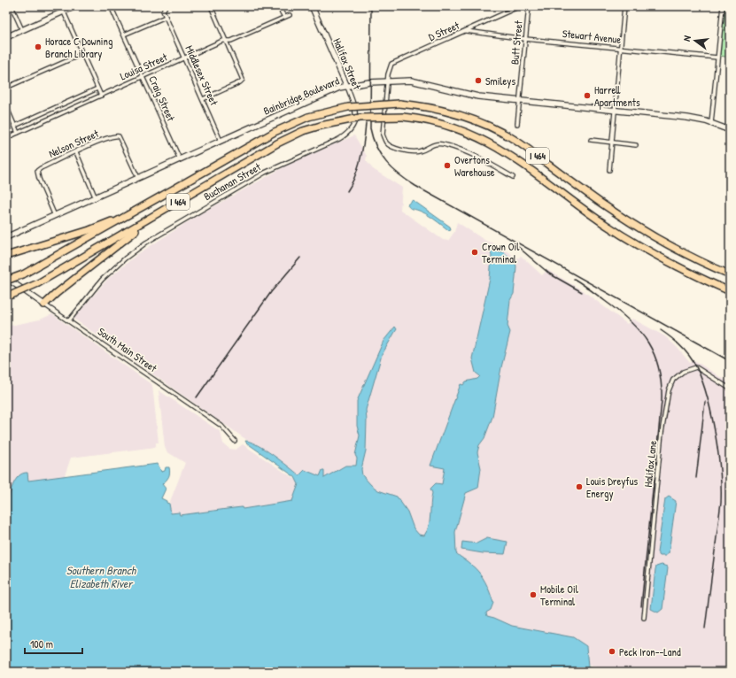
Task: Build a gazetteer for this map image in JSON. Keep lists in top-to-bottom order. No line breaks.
{"streets":{"highway":["I 464"],"street":["D Street","Stewart Avenue","Butt Street","Halifax Street","Louisa Street","Middlesex Street","Bainbridge Boulevard","Craig Street","Nelson Street","Buchanan Street","South Main Street","Halifax Lane"]},"crossings":[["D Street","Stewart Avenue"],["D Street","Bainbridge Boulevard"],["Stewart Avenue","Butt Street"],["Butt Street","Bainbridge Boulevard"],["Halifax Street","Bainbridge Boulevard"],["Halifax Street","Buchanan Street"],["Louisa Street","Middlesex Street"],["Louisa Street","Craig Street"],["Middlesex Street","Bainbridge Boulevard"],["Bainbridge Boulevard","Craig Street"],["Bainbridge Boulevard","Nelson Street"],["Buchanan Street","South Main Street"]],"water":["Southern Branch Elizabeth River"],"places":["Horace C Downing Branch Library","Smileys","Harrell Apartments","Overtons Warehouse","Crown Oil Terminal","Louis Dreyfus Energy","Mobile Oil Terminal","Peck Iron--Land"],"scale_bar":"100 m","north":"left"}
